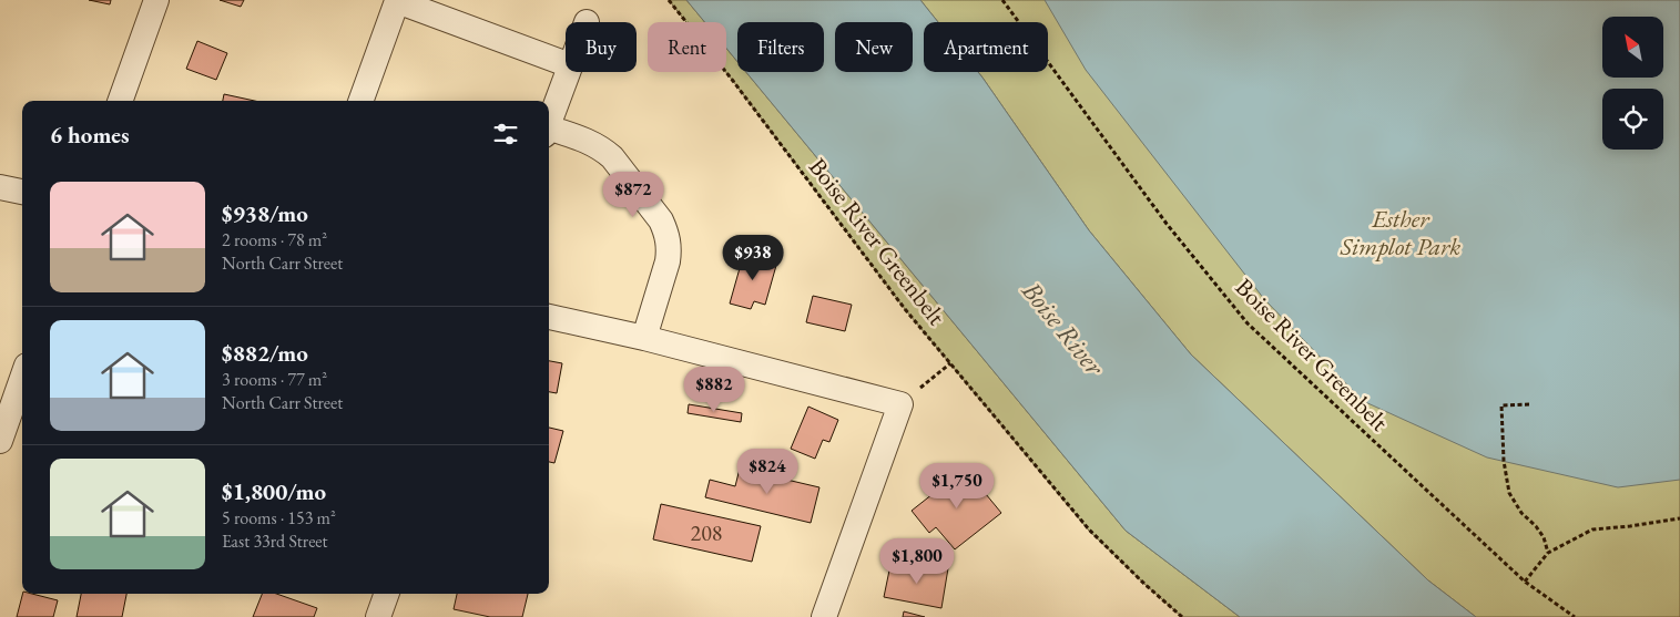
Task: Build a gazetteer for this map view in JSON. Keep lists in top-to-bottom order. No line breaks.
{"streets":{"path":["Boise River Greenbelt"]},"water":["Boise River"],"parks":["Esther Simplot Park"],"house_numbers":["208"],"north":"top left","page":{"chip":["Buy","Rent","Filters","New","Apartment"],"heading":"6 homes","list":[{"name":"$938/mo","note":"2 rooms · 78 m² · North Carr Street"},{"name":"$882/mo","note":"3 rooms · 77 m² · North Carr Street"},{"name":"$1,800/mo","note":"5 rooms · 153 m² · East 33rd Street"}],"price":["$872","$938","$882","$824","$1,750","$1,800"]}}
